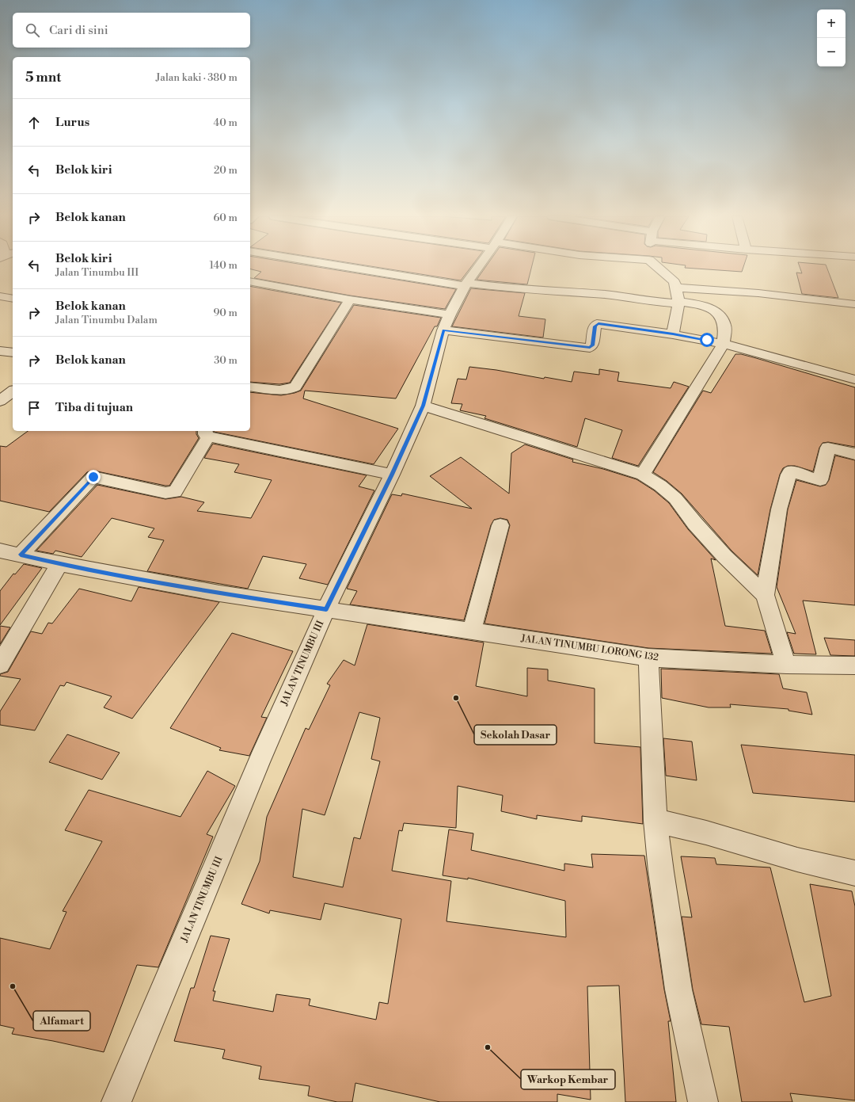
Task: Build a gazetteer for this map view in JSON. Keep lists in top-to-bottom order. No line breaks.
{"streets":{"street":["JALAN TINUMBU LORONG 132","JALAN TINUMBU III"]},"crossings":[["JALAN TINUMBU LORONG 132","JALAN TINUMBU III"]],"places":["Sekolah Dasar","Alfamart","Warkop Kembar"],"page":{"map_buttons":["+","−"],"search":"Cari di sini","heading":["5 mnt","Jalan kaki · 380 m"],"list":[["Lurus","40 m"],["Belok kiri","20 m"],["Belok kanan","60 m"],["Belok kiri","Jalan Tinumbu III","140 m"],["Belok kanan","Jalan Tinumbu Dalam","90 m"],["Belok kanan","30 m"],"Tiba di tujuan"]}}
